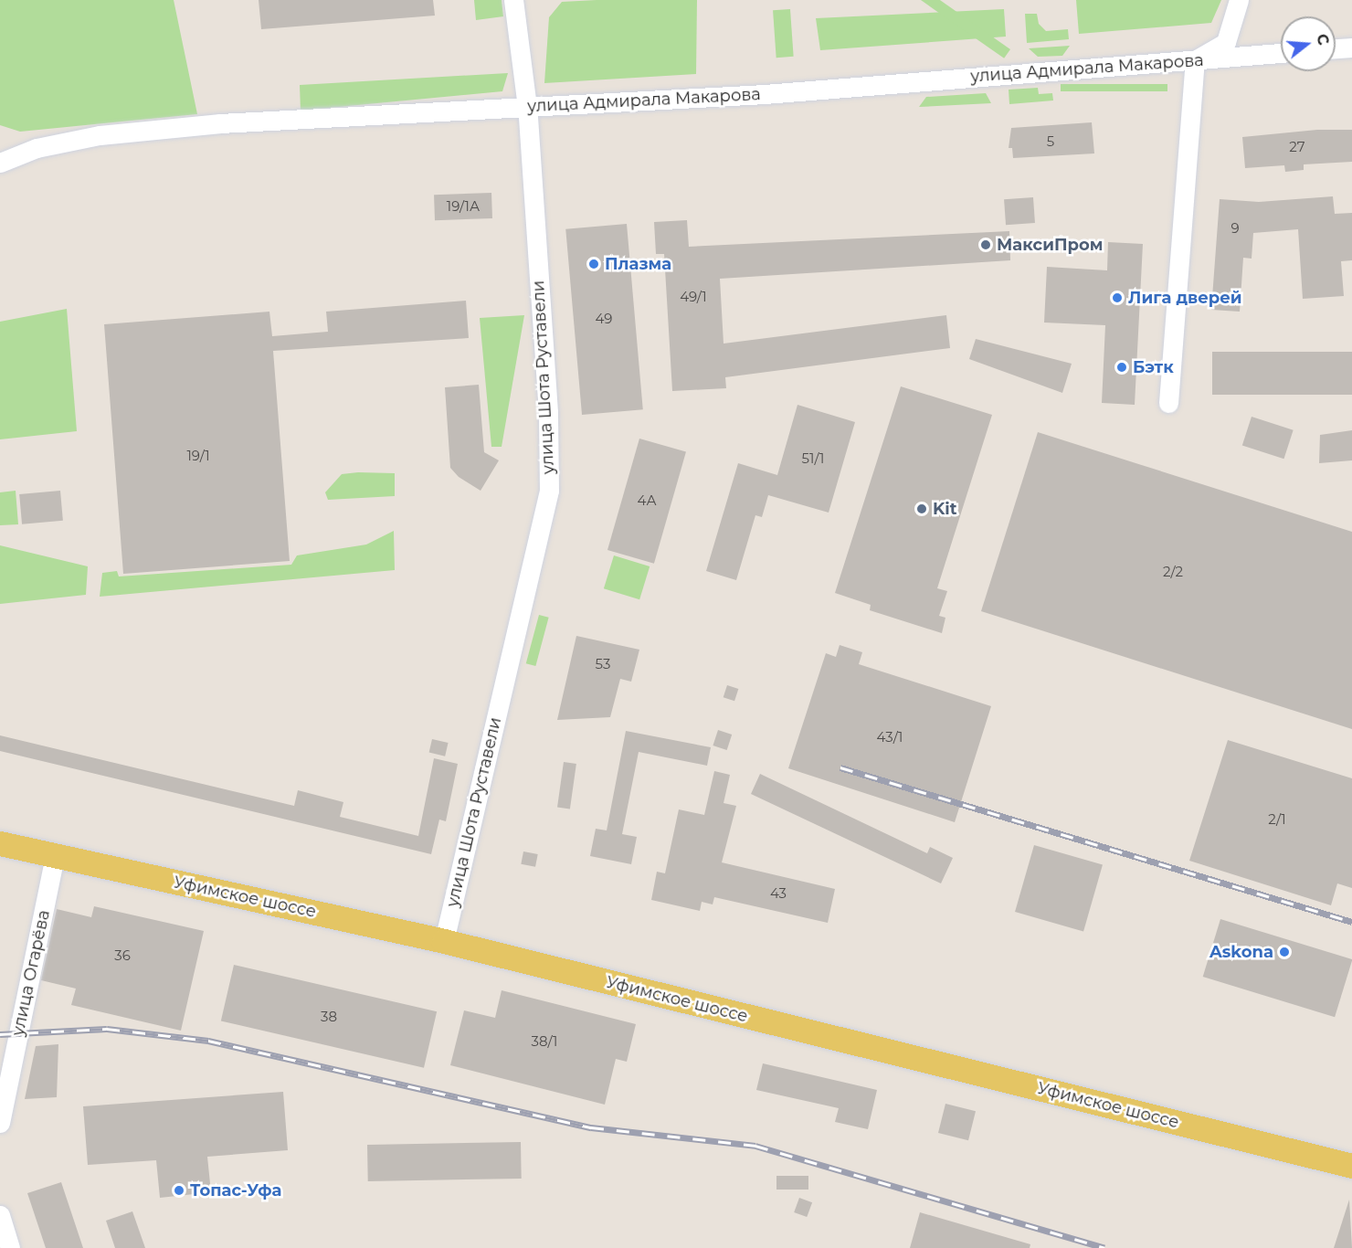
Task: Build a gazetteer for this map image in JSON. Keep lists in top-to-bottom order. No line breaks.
{"streets":{"main road":["Уфимское шоссе"],"street":["улица Адмирала Макарова","улица Шота Руставели","улица Огарёва"]},"crossings":[["улица Адмирала Макарова","улица Шота Руставели"],["улица Шота Руставели","Уфимское шоссе"],["Уфимское шоссе","улица Огарёва"]],"places":["МаксиПром","Плазма","Лига дверей","Бэтк","Kit","Askona","Топас-Уфа"],"house_numbers":["5","27","19/1А","9","49/1","49","19/1","51/1","4А","2/2","53","43/1","2/1","43","36","38","38/1"],"north":"right"}
